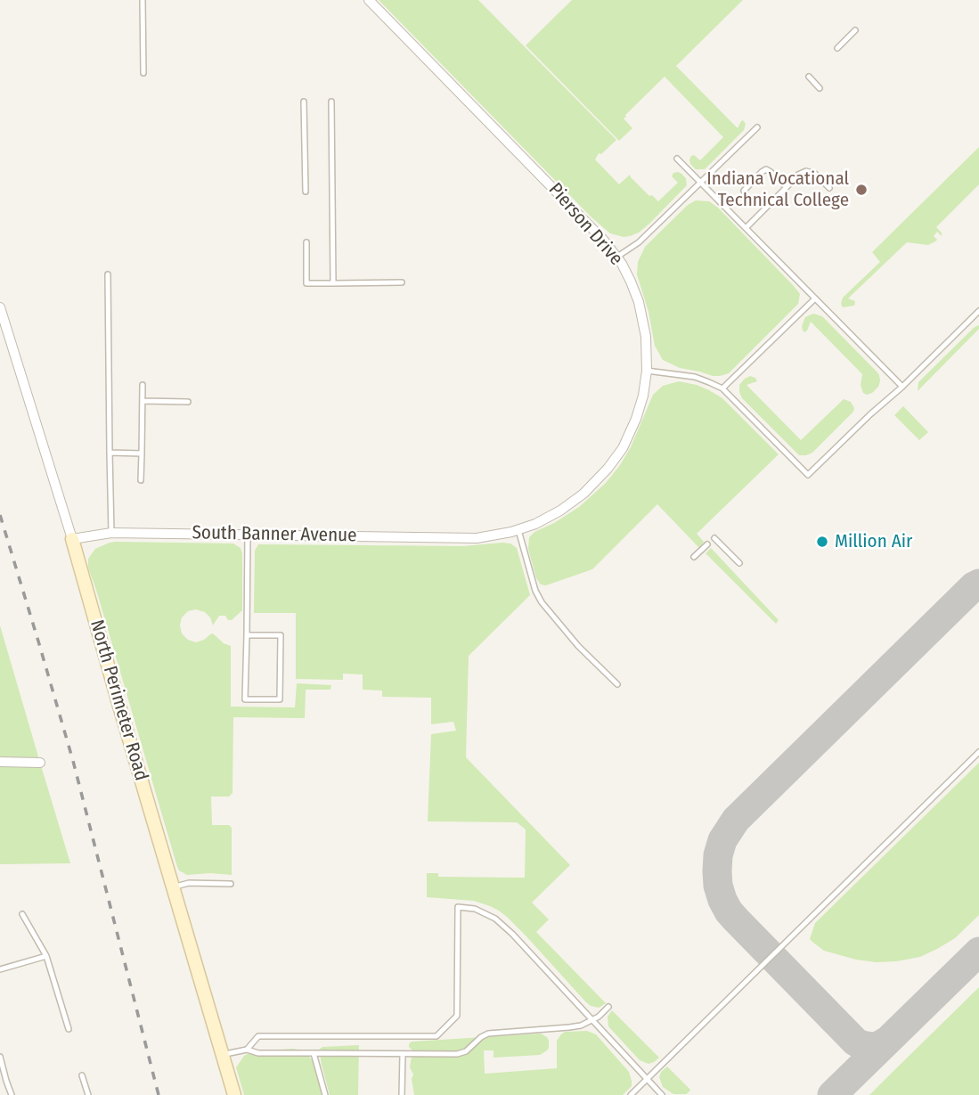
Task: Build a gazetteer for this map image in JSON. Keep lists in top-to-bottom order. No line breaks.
{"streets":{"street":["Pierson Drive","South Banner Avenue","North Perimeter Road"]},"crossings":[["Pierson Drive","South Banner Avenue"],["South Banner Avenue","North Perimeter Road"]],"places":["Indiana Vocational Technical College","Million Air"]}
